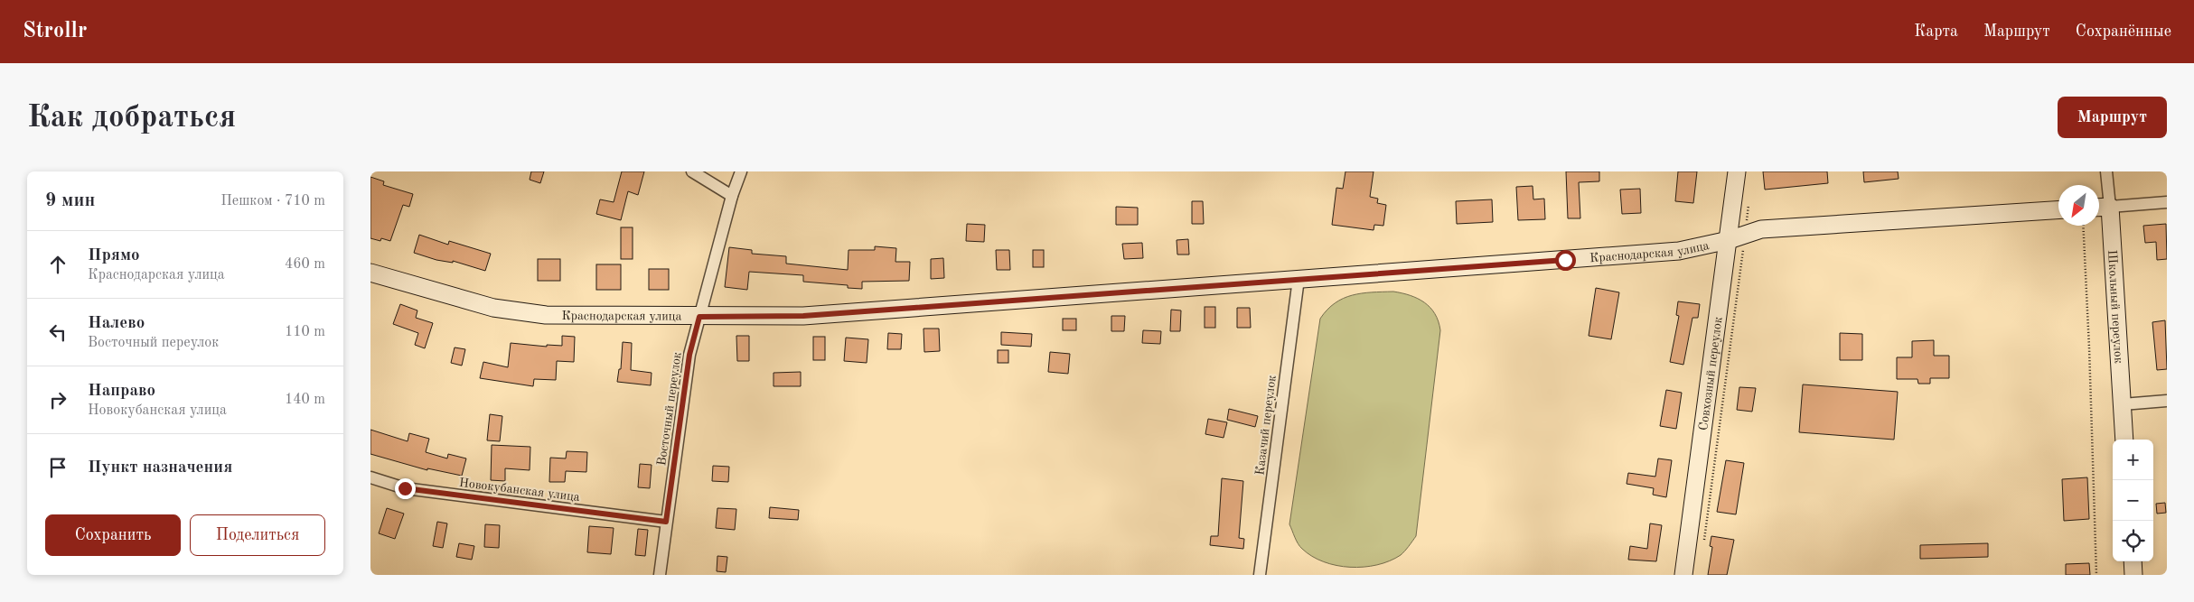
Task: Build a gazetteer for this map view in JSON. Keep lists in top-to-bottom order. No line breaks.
{"streets":{"street":["Краснодарская улица","Школьный переулок","Совхозный переулок","Восточный переулок","Казачий переулок","Новокубанская улица"]},"crossings":[["Краснодарская улица","Совхозный переулок"],["Краснодарская улица","Восточный переулок"],["Краснодарская улица","Казачий переулок"],["Восточный переулок","Новокубанская улица"]],"north":"bottom left","page":{"header":"Strollr","nav":["Карта","Маршрут","Сохранённые"],"buttons":["Маршрут",["Сохранить","Поделиться"]],"title":"Как добраться","heading":["9 мин","Пешком · 710 m"],"list":[["Прямо","Краснодарская улица","460 m"],["Налево","Восточный переулок","110 m"],["Направо","Новокубанская улица","140 m"],"Пункт назначения"],"map_buttons":["+","−"]}}
